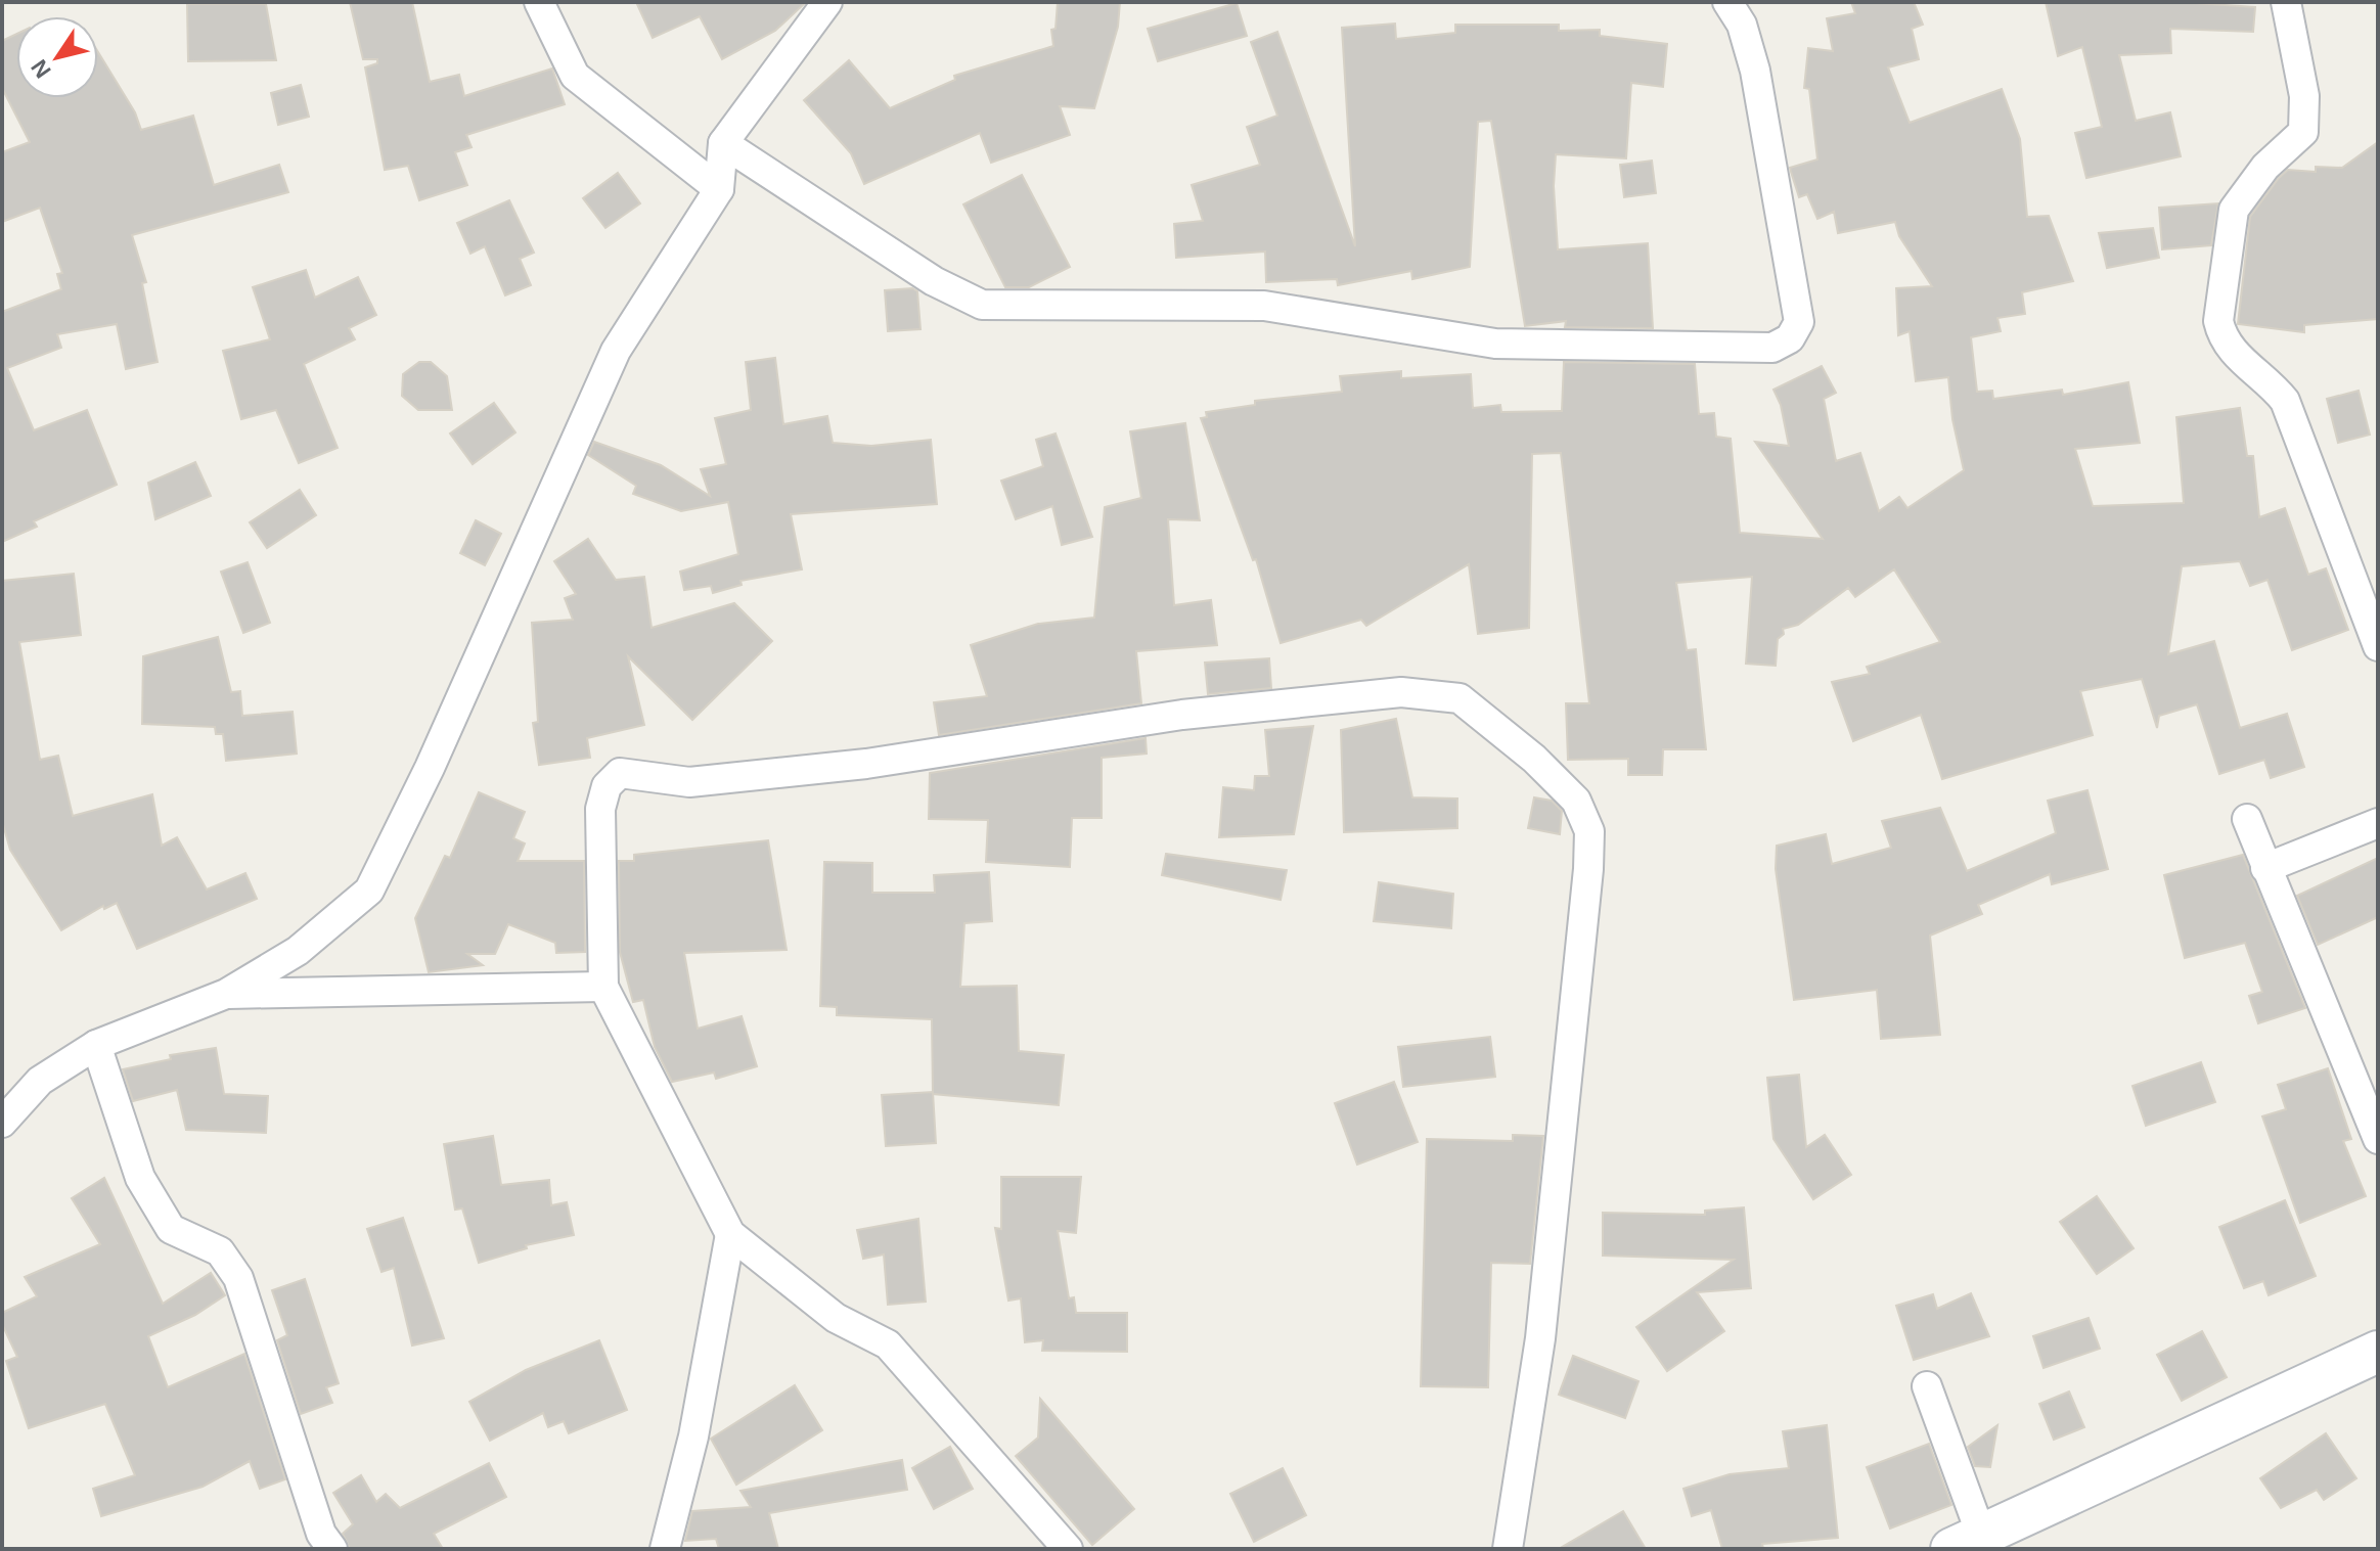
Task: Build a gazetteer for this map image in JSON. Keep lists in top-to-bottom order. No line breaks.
{"north":"bottom left"}
